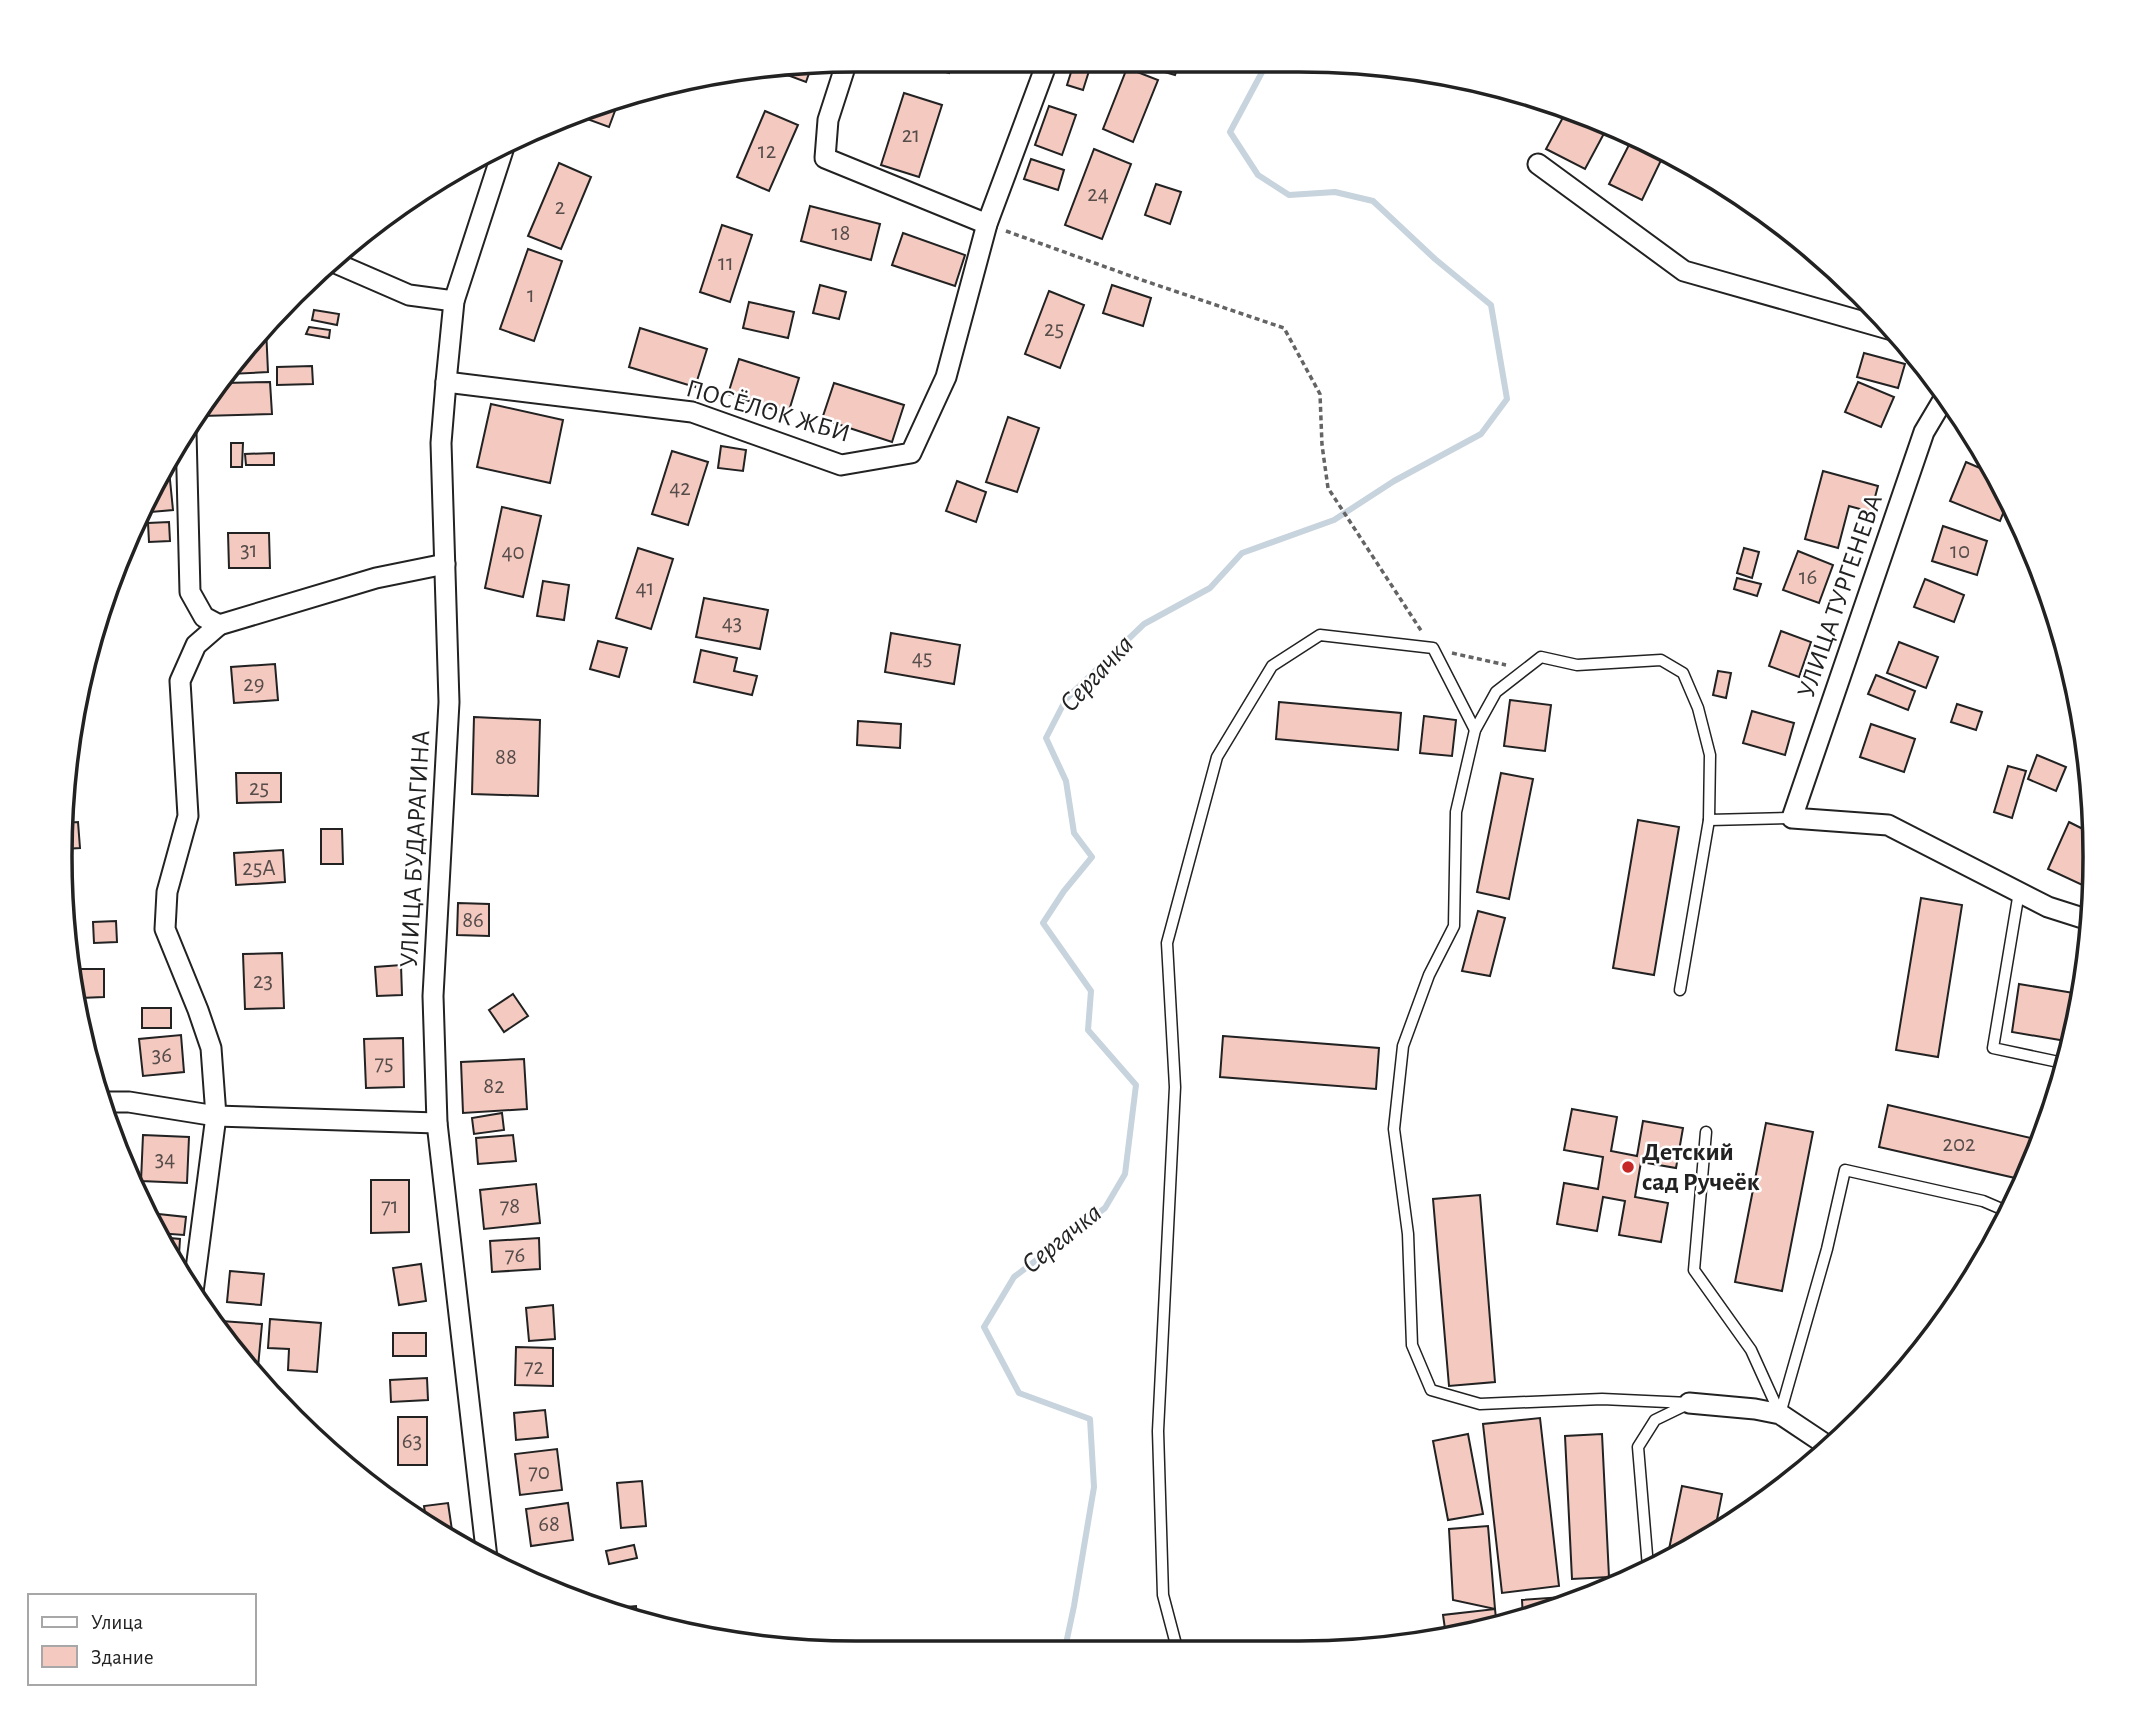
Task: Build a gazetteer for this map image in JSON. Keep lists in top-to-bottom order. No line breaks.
{"streets":{"street":["ПОСЁЛОК ЖБИ","УЛИЦА ТУРГЕНЕВА","УЛИЦА БУДАРАГИНА"]},"crossings":[["ПОСЁЛОК ЖБИ","УЛИЦА БУДАРАГИНА"]],"water":["Сергачка"],"places":["Детский сад Ручеёк"],"house_numbers":["21","12","24","2","18","11","1","25","42","31","10","40","16","41","43","45","29","88","25","25А","86","23","36","75","82","202","34","71","78","76","72","63","70","68"],"legend":["Улица","Здание"]}
